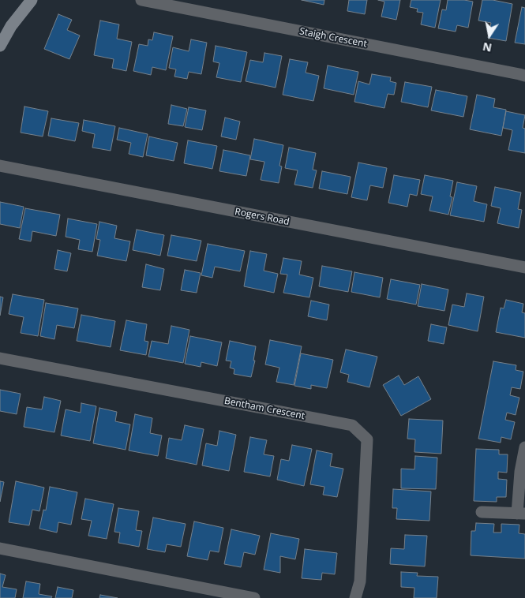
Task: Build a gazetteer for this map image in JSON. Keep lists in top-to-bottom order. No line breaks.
{"streets":{"street":["Staigh Crescent","Rogers Road","Bentham Crescent"]},"north":"bottom"}
